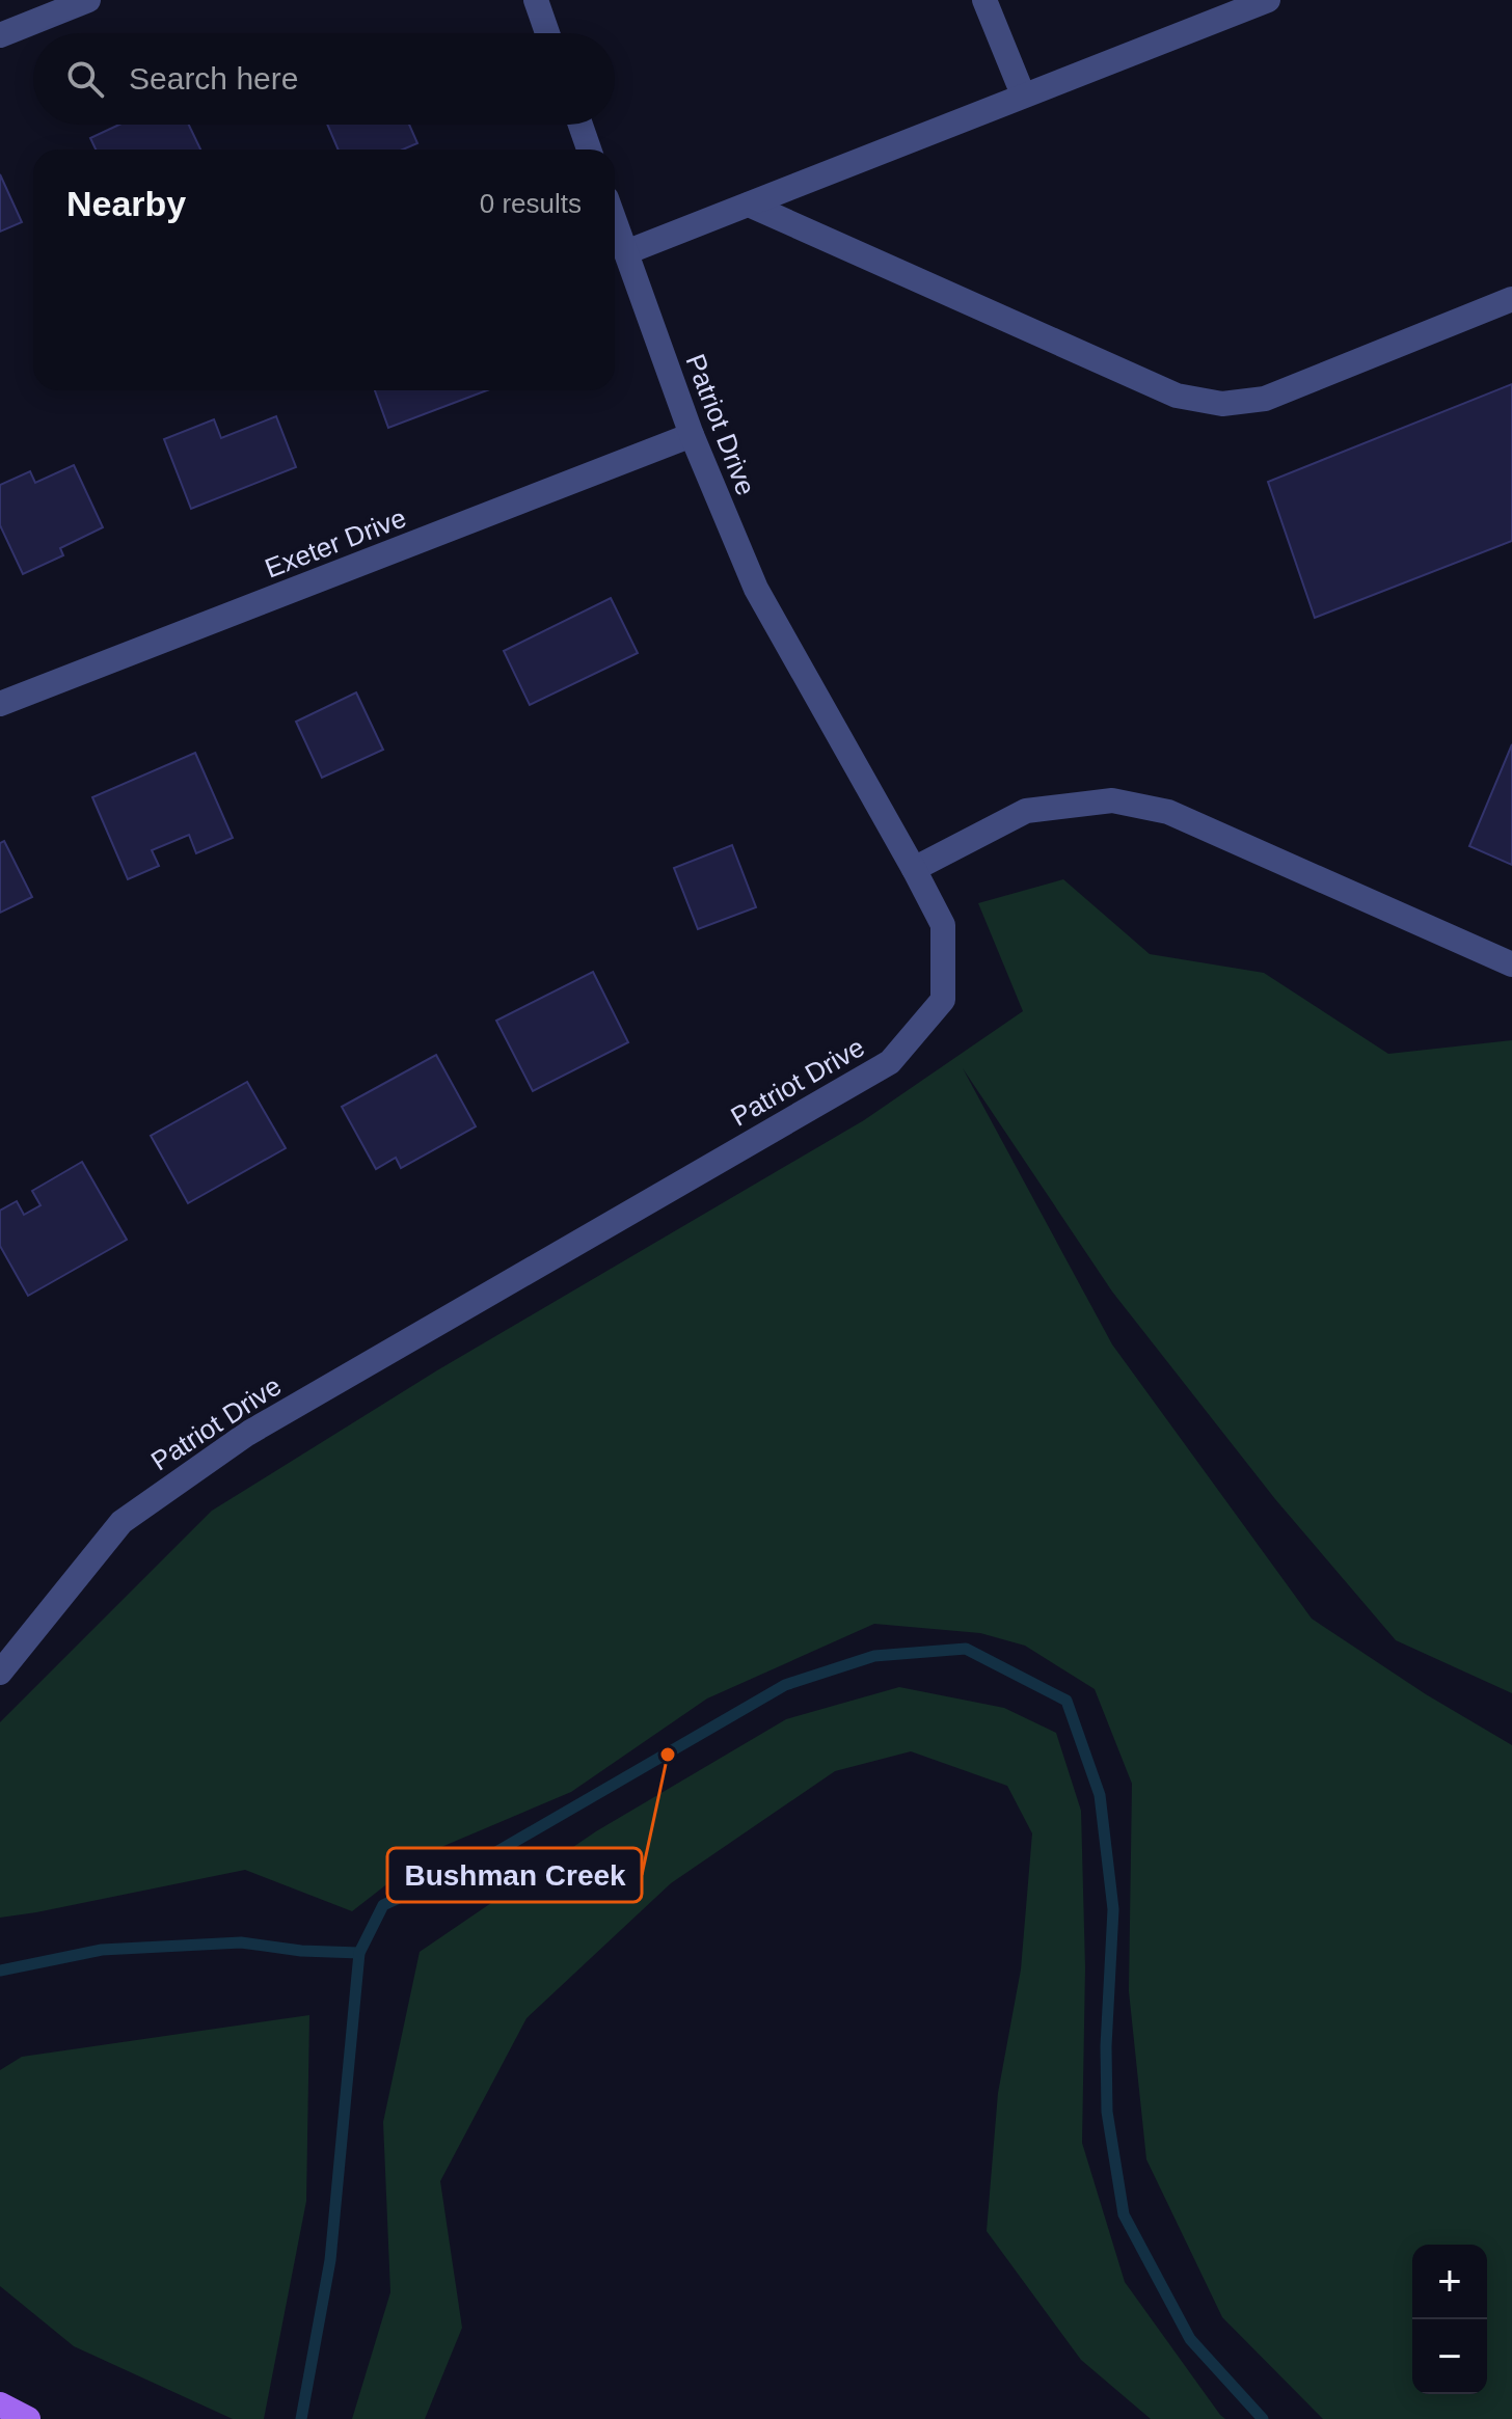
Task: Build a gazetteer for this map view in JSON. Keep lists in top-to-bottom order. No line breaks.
{"streets":{"street":["Patriot Drive","Exeter Drive"]},"crossings":[["Patriot Drive","Exeter Drive"]],"places":["Bushman Creek"],"page":{"search":"Search here","heading":["Nearby","0 results"],"map_buttons":["+","−"]}}
